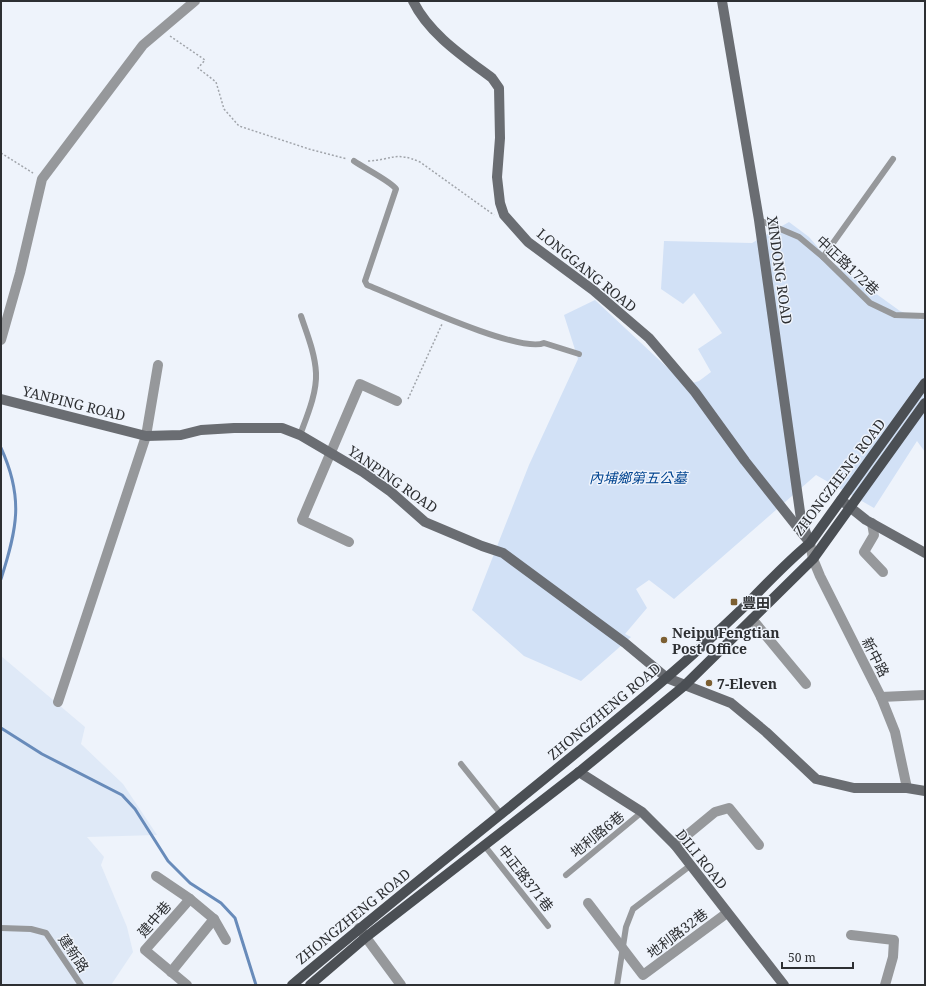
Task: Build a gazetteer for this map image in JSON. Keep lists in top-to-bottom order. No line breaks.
{"streets":{"main road":["ZHONGZHENG ROAD"],"street":["LONGGANG ROAD","XINDONG ROAD","YANPING ROAD","新中路","DILI ROAD","建中巷","地利路32巷"],"lane":["中正路172巷","地利路6巷","中正路371巷","建新路"]},"crossings":[["中正路172巷","XINDONG ROAD"],["LONGGANG ROAD","XINDONG ROAD"],["LONGGANG ROAD","ZHONGZHENG ROAD"],["LONGGANG ROAD","新中路"],["XINDONG ROAD","ZHONGZHENG ROAD"],["XINDONG ROAD","新中路"],["YANPING ROAD","ZHONGZHENG ROAD"],["YANPING ROAD","新中路"],["ZHONGZHENG ROAD","新中路"],["ZHONGZHENG ROAD","DILI ROAD"],["ZHONGZHENG ROAD","中正路371巷"],["地利路6巷","DILI ROAD"],["DILI ROAD","地利路32巷"]],"parks":["內埔鄉第五公墓"],"places":{"transit":["豐田"],"other":["Neipu Fengtian Post Office","7-Eleven"]},"scale_bar":"50 m"}
